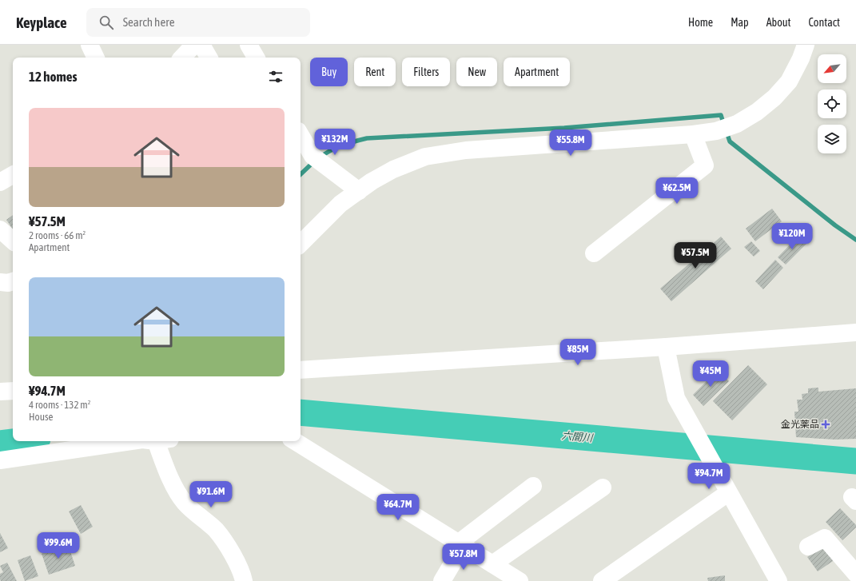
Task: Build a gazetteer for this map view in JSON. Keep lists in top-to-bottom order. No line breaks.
{"water":["六間川"],"places":{"health":["金光薬品"]},"north":"bottom left","page":{"header":"Keyplace","search":"Search here","nav":["Home","Map","About","Contact"],"chip":["Buy","Rent","Filters","New","Apartment"],"heading":"12 homes","list":[{"name":"¥57.5M","note":"2 rooms · 66 m² · Apartment"},{"name":"¥94.7M","note":"4 rooms · 132 m² · House"}],"price":["¥132M","¥55.8M","¥62.5M","¥120M","¥57.5M","¥85M","¥45M","¥94.7M","¥91.6M","¥64.7M","¥99.6M","¥57.8M"]}}
